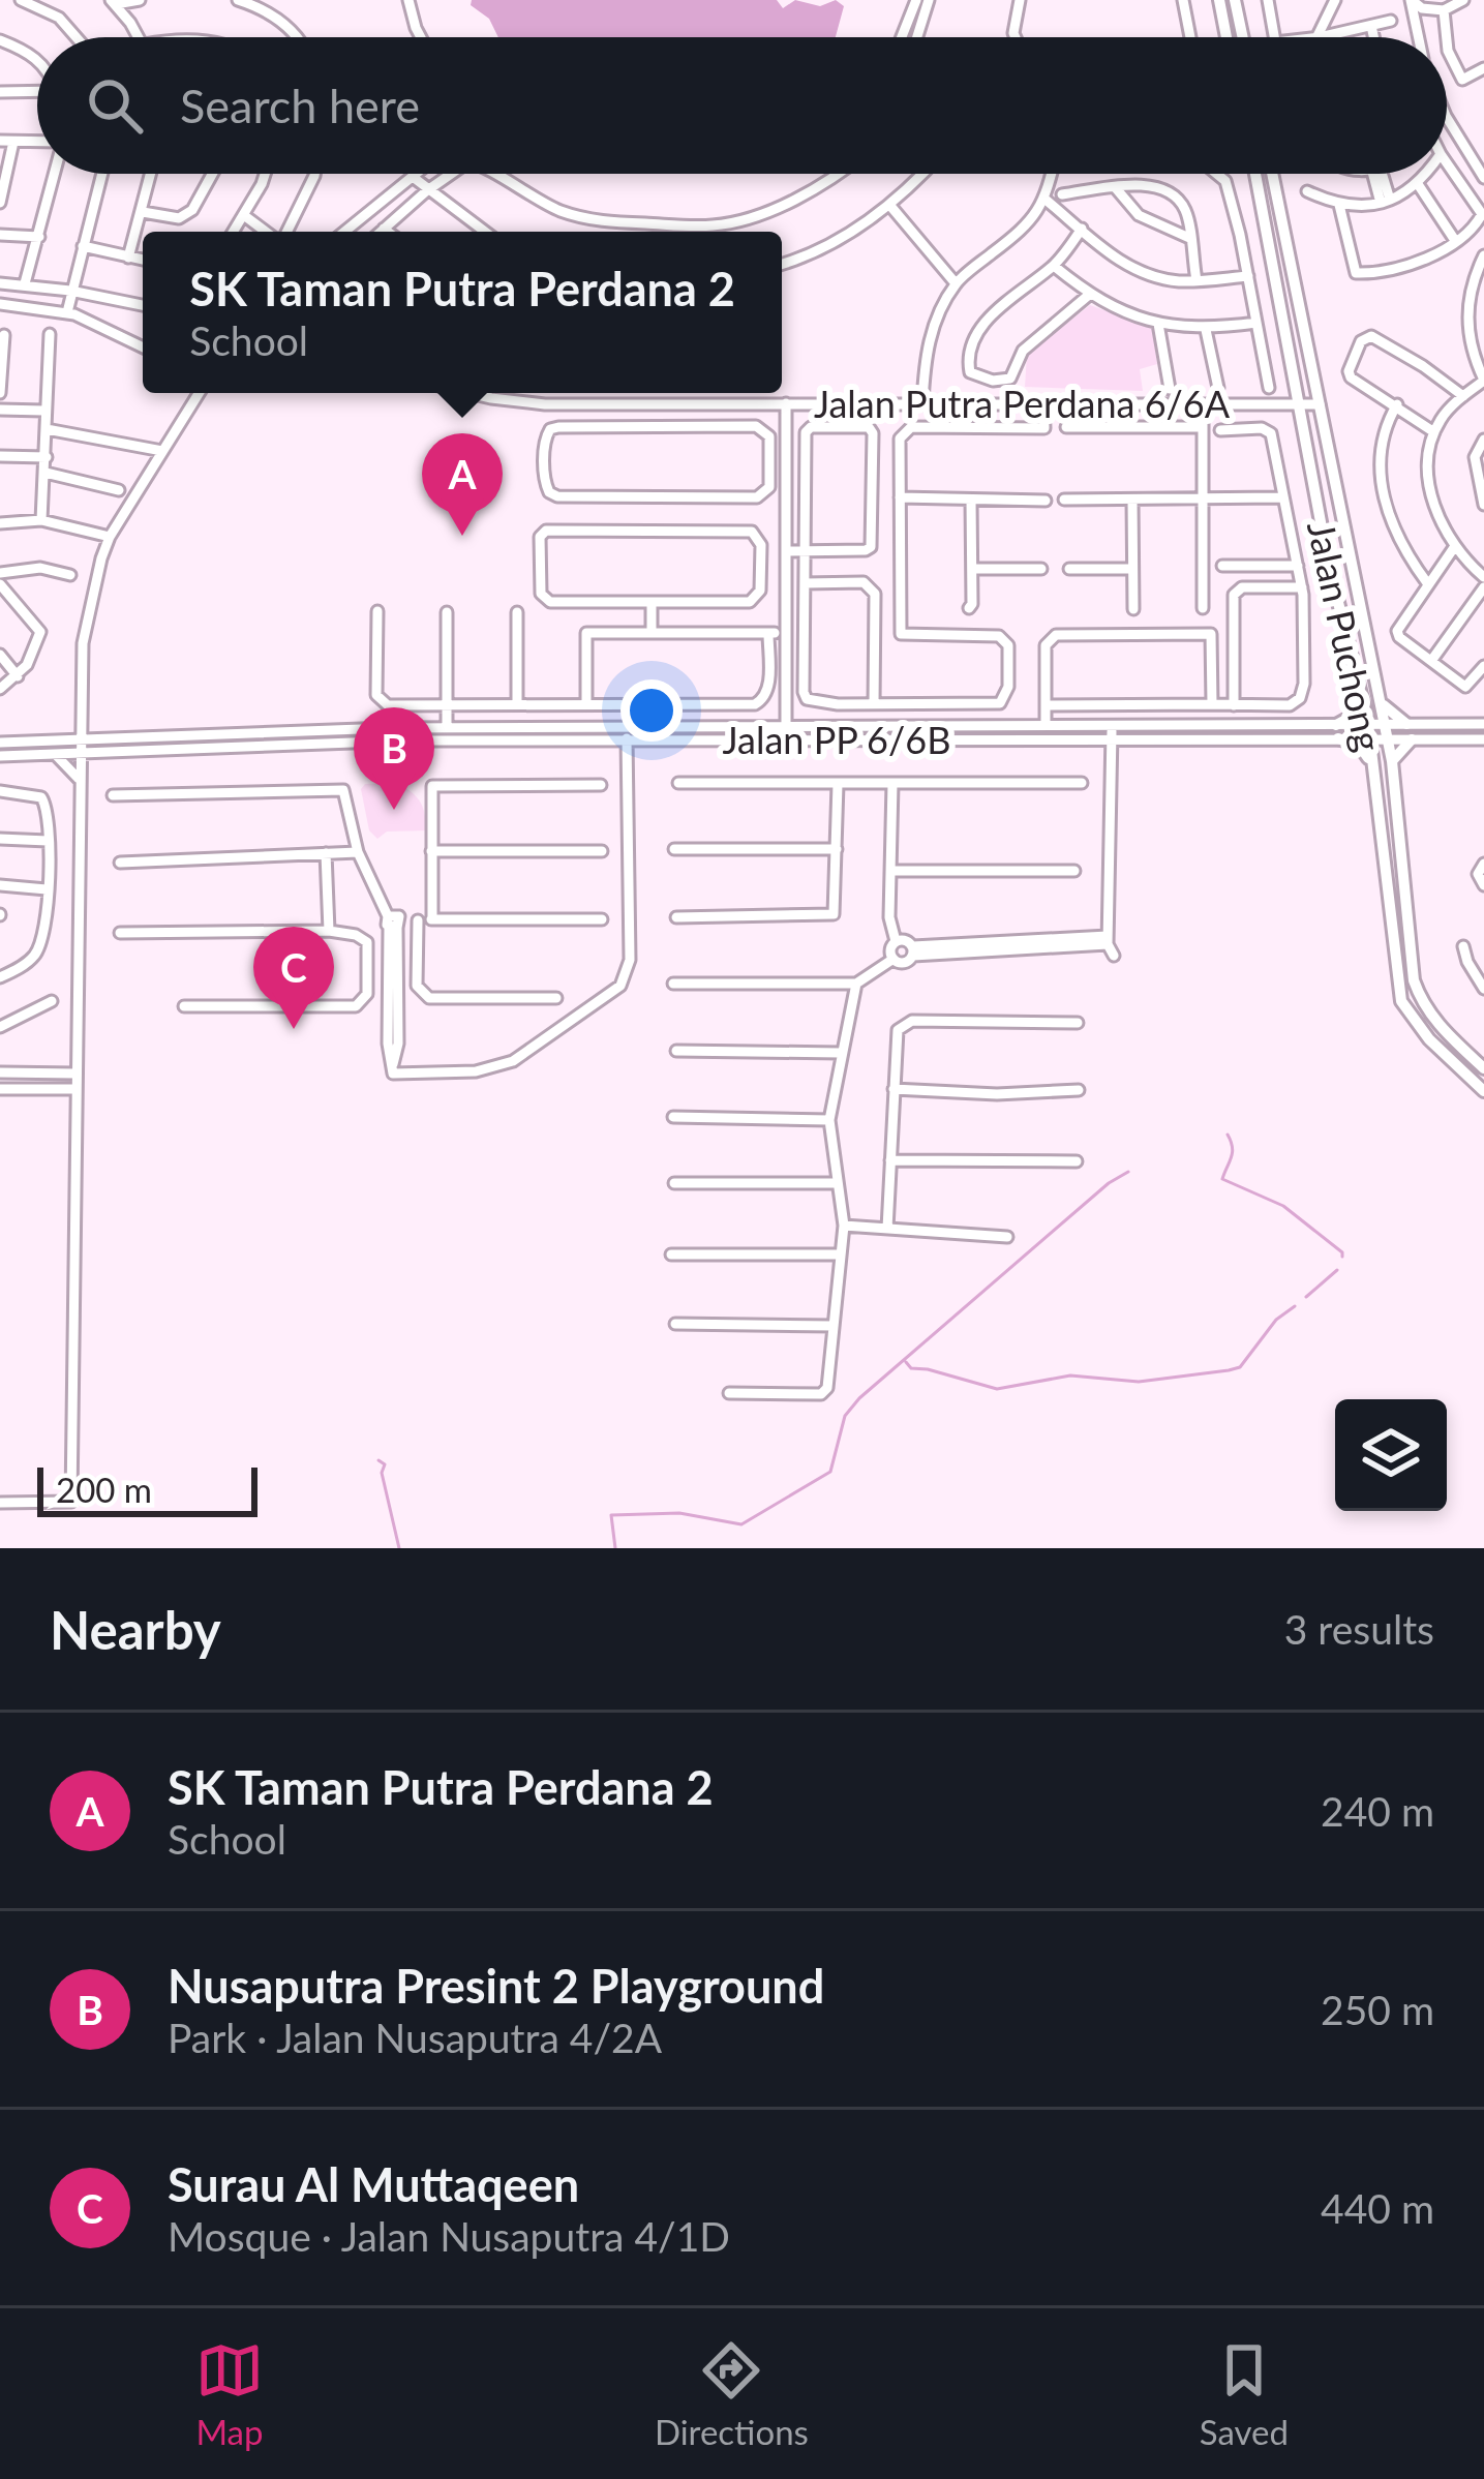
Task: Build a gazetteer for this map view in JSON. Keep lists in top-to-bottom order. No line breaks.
{"streets":{"main road":["Jalan Puchong"],"street":["Jalan Putra Perdana 6/6A","Jalan PP 6/6B"]},"crossings":[["Jalan Putra Perdana 6/6A","Jalan Puchong"],["Jalan Puchong","Jalan PP 6/6B"]],"scale_bar":"200 m","page":{"search":"Search here","popup":["SK Taman Putra Perdana 2","School"],"pins":["A","B","C"],"scale":"200 m","heading":["Nearby","3 results"],"list":[{"mark":"A","name":"SK Taman Putra Perdana 2","note":"School","value":"240 m"},{"mark":"B","name":"Nusaputra Presint 2 Playground","note":"Park · Jalan Nusaputra 4/2A","value":"250 m"},{"mark":"C","name":"Surau Al Muttaqeen","note":"Mosque · Jalan Nusaputra 4/1D","value":"440 m"}],"nav":["Map","Directions","Saved"]}}
